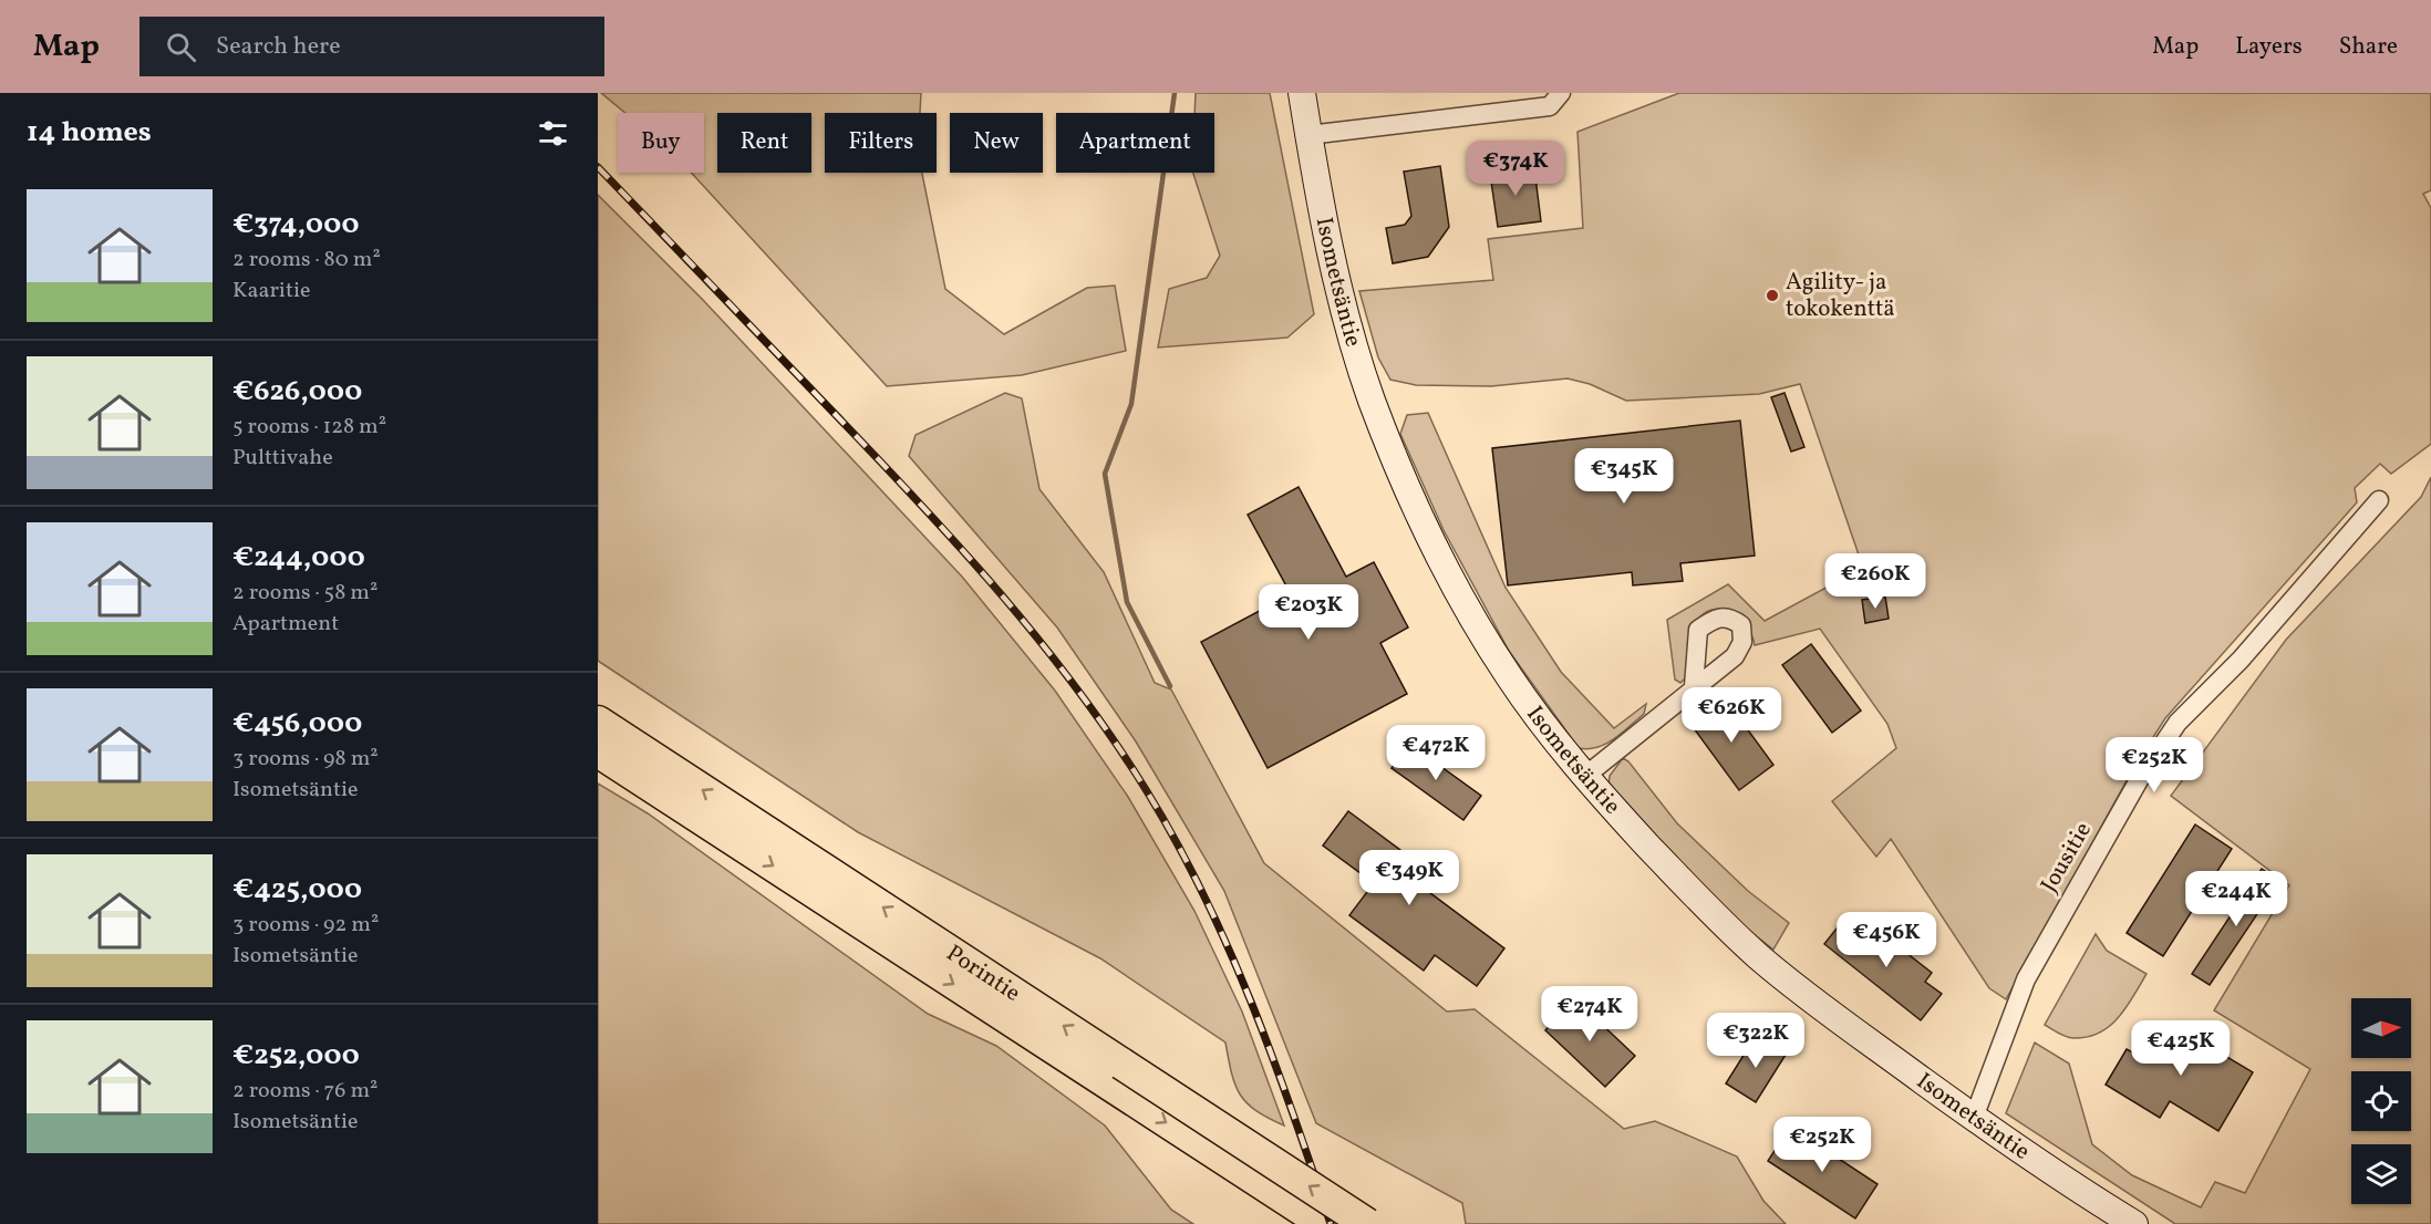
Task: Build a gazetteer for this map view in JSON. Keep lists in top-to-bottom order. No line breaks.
{"streets":{"highway":["Porintie"],"main road":["Isometsäntie"],"street":["Jousitie"]},"crossings":[["Isometsäntie","Jousitie"]],"places":["Agility- ja tokokenttä"],"north":"right","page":{"header":"Map","search":"Search here","nav":["Map","Layers","Share"],"heading":"14 homes","chip":["Buy","Rent","Filters","New","Apartment"],"price":["€374K","€345K","€260K","€203K","€626K","€472K","€252K","€349K","€244K","€456K","€274K","€322K","€425K","€252K"],"list":[{"name":"€374,000","note":"2 rooms · 80 m² · Kaaritie"},{"name":"€626,000","note":"5 rooms · 128 m² · Pulttivahe"},{"name":"€244,000","note":"2 rooms · 58 m² · Apartment"},{"name":"€456,000","note":"3 rooms · 98 m² · Isometsäntie"},{"name":"€425,000","note":"3 rooms · 92 m² · Isometsäntie"},{"name":"€252,000","note":"2 rooms · 76 m² · Isometsäntie"}]}}
